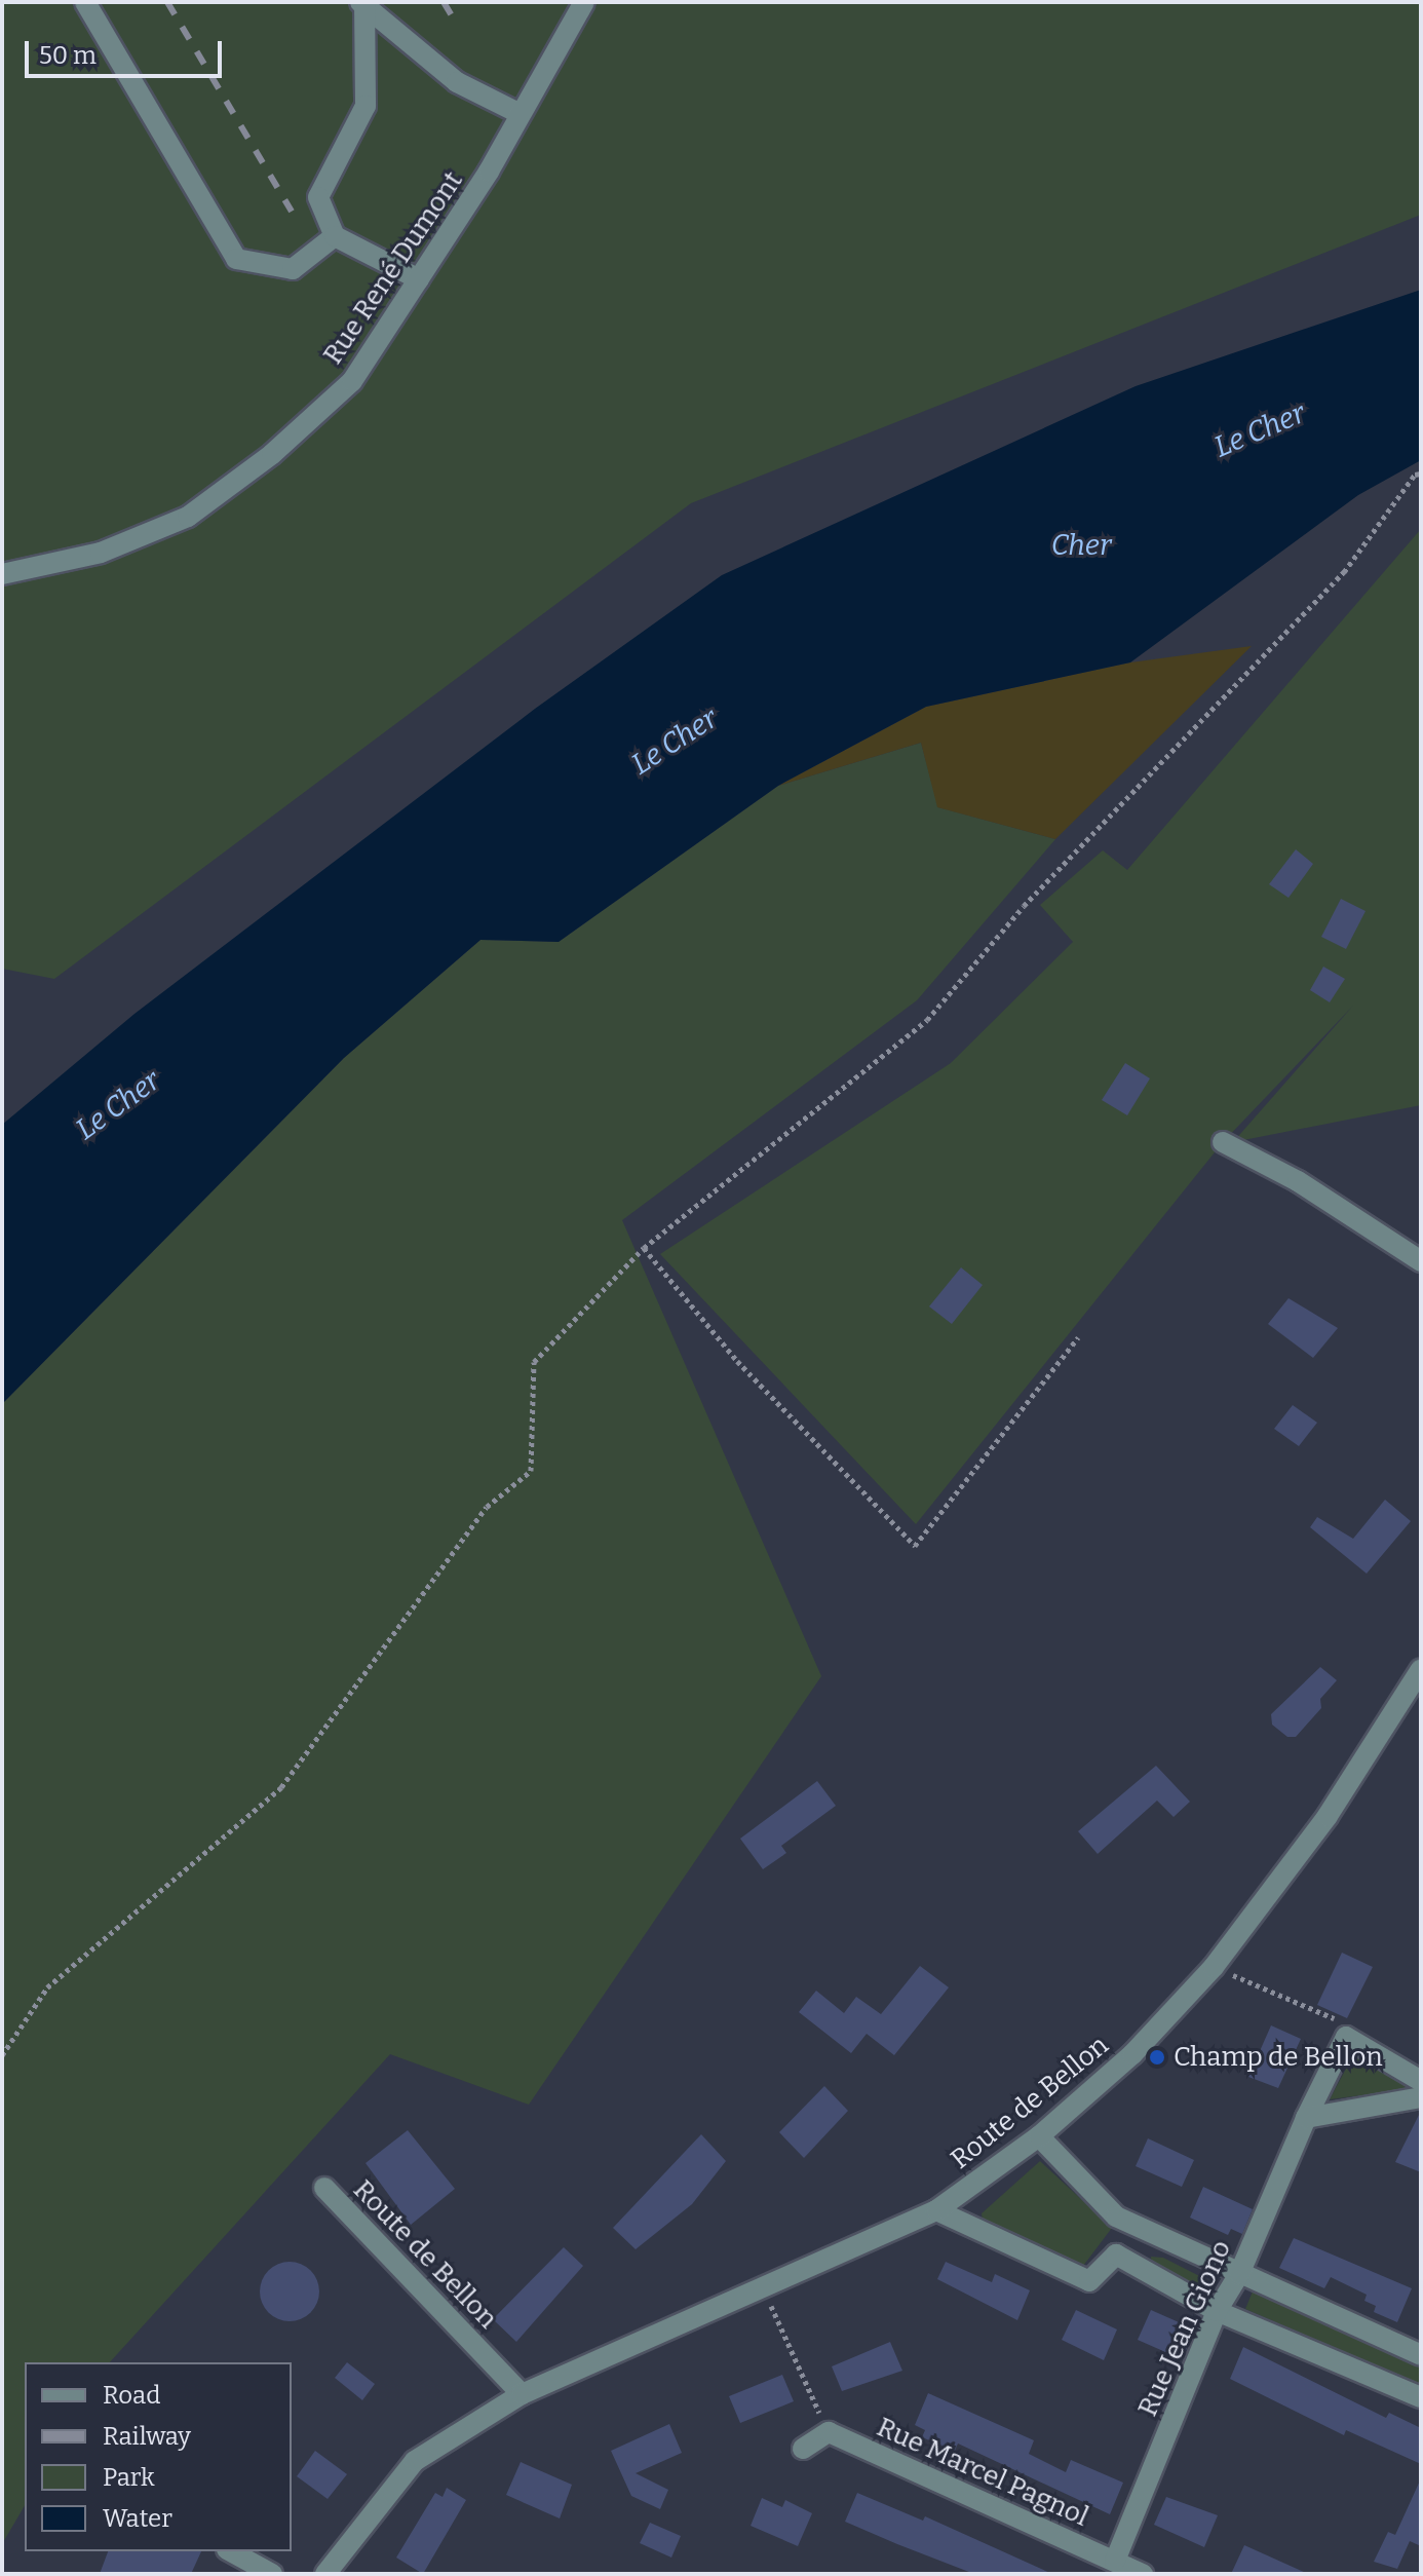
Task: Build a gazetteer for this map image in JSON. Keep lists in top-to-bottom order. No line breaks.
{"streets":{"street":["Rue René Dumont","Route de Bellon","Rue Jean Giono","Rue Marcel Pagnol"]},"crossings":[["Rue Jean Giono","Rue Marcel Pagnol"]],"water":["Le Cher","Cher"],"places":["Champ de Bellon"],"legend":["Road","Railway","Park","Water"],"scale_bar":"50 m"}
